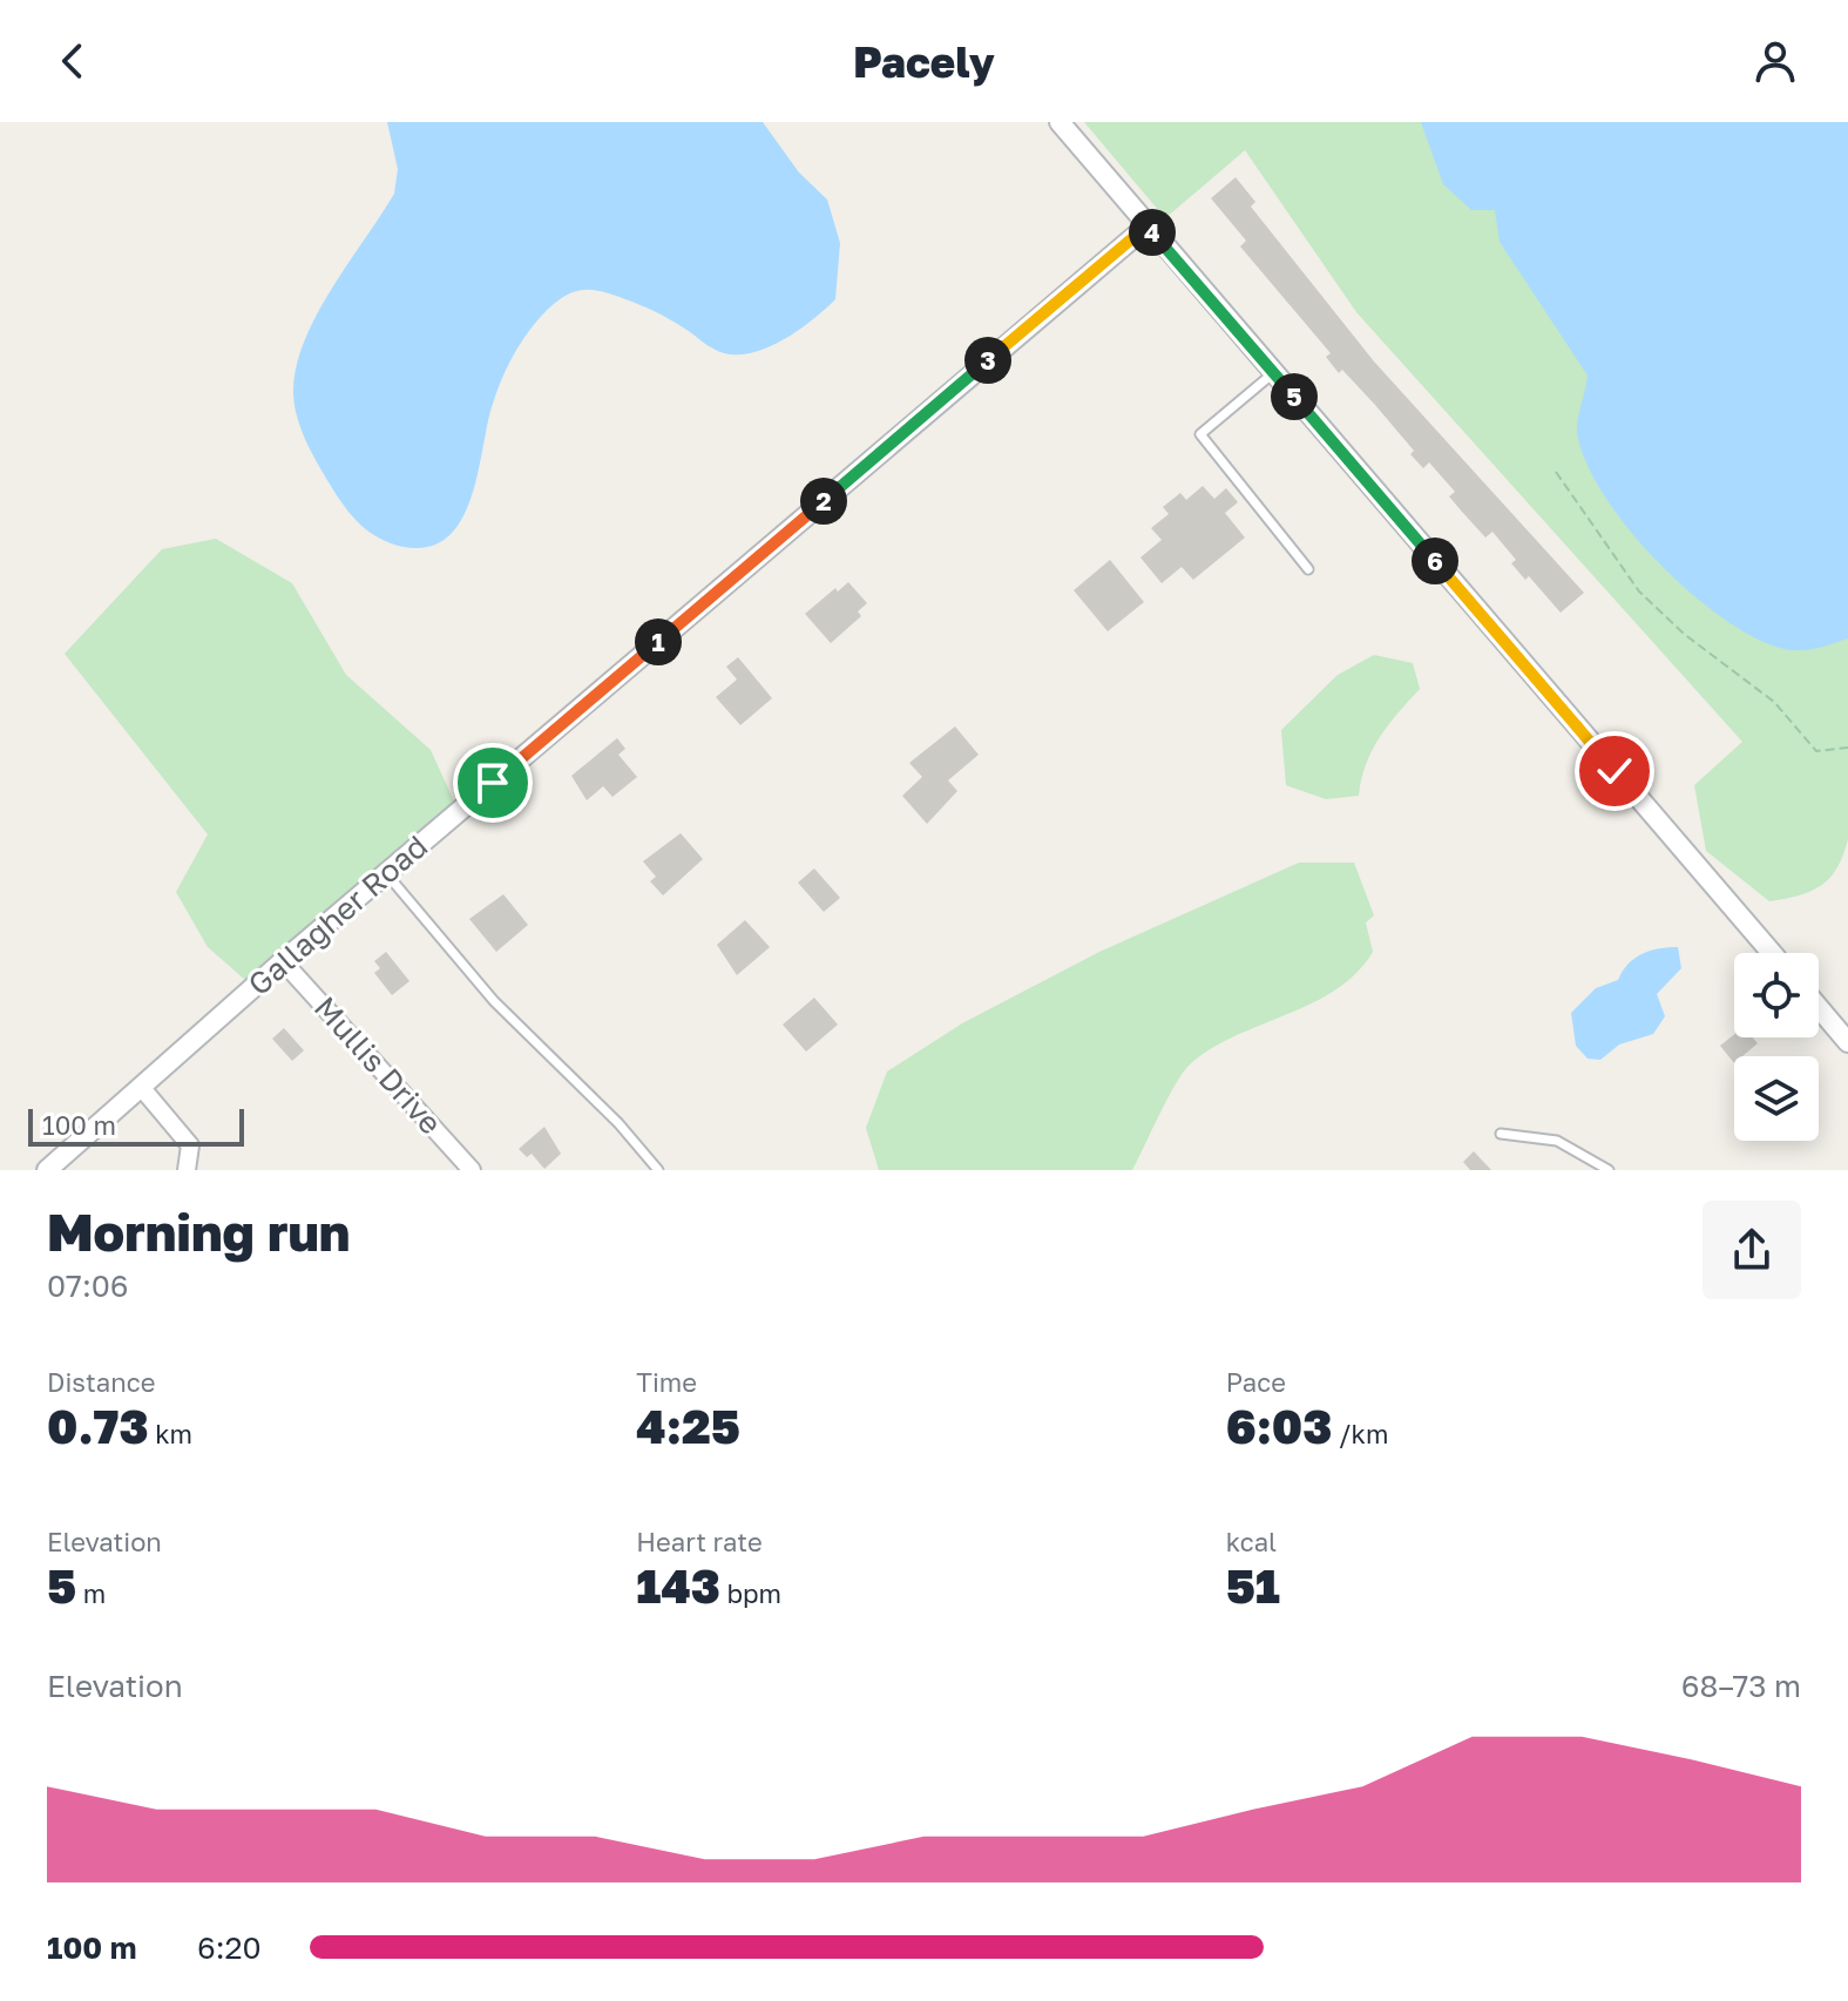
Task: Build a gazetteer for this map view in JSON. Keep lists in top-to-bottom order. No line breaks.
{"streets":{"street":["Gallagher Road","Mullis Drive"]},"crossings":[["Gallagher Road","Mullis Drive"]],"scale_bar":"100 m","page":{"header":"Pacely","pins":["4","3","5","2","6","1"],"scale":"100 m","heading":["Morning run","07:06"],"stats":[["Distance","0.73 km"],["Time","4:25"],["Pace","6:03 /km"],["Elevation","5 m"],["Heart rate","143 bpm"],["kcal","51"]],"chart":["Elevation","68–73 m"],"list":[{"name":"100 m","note":"6:20"}]}}
